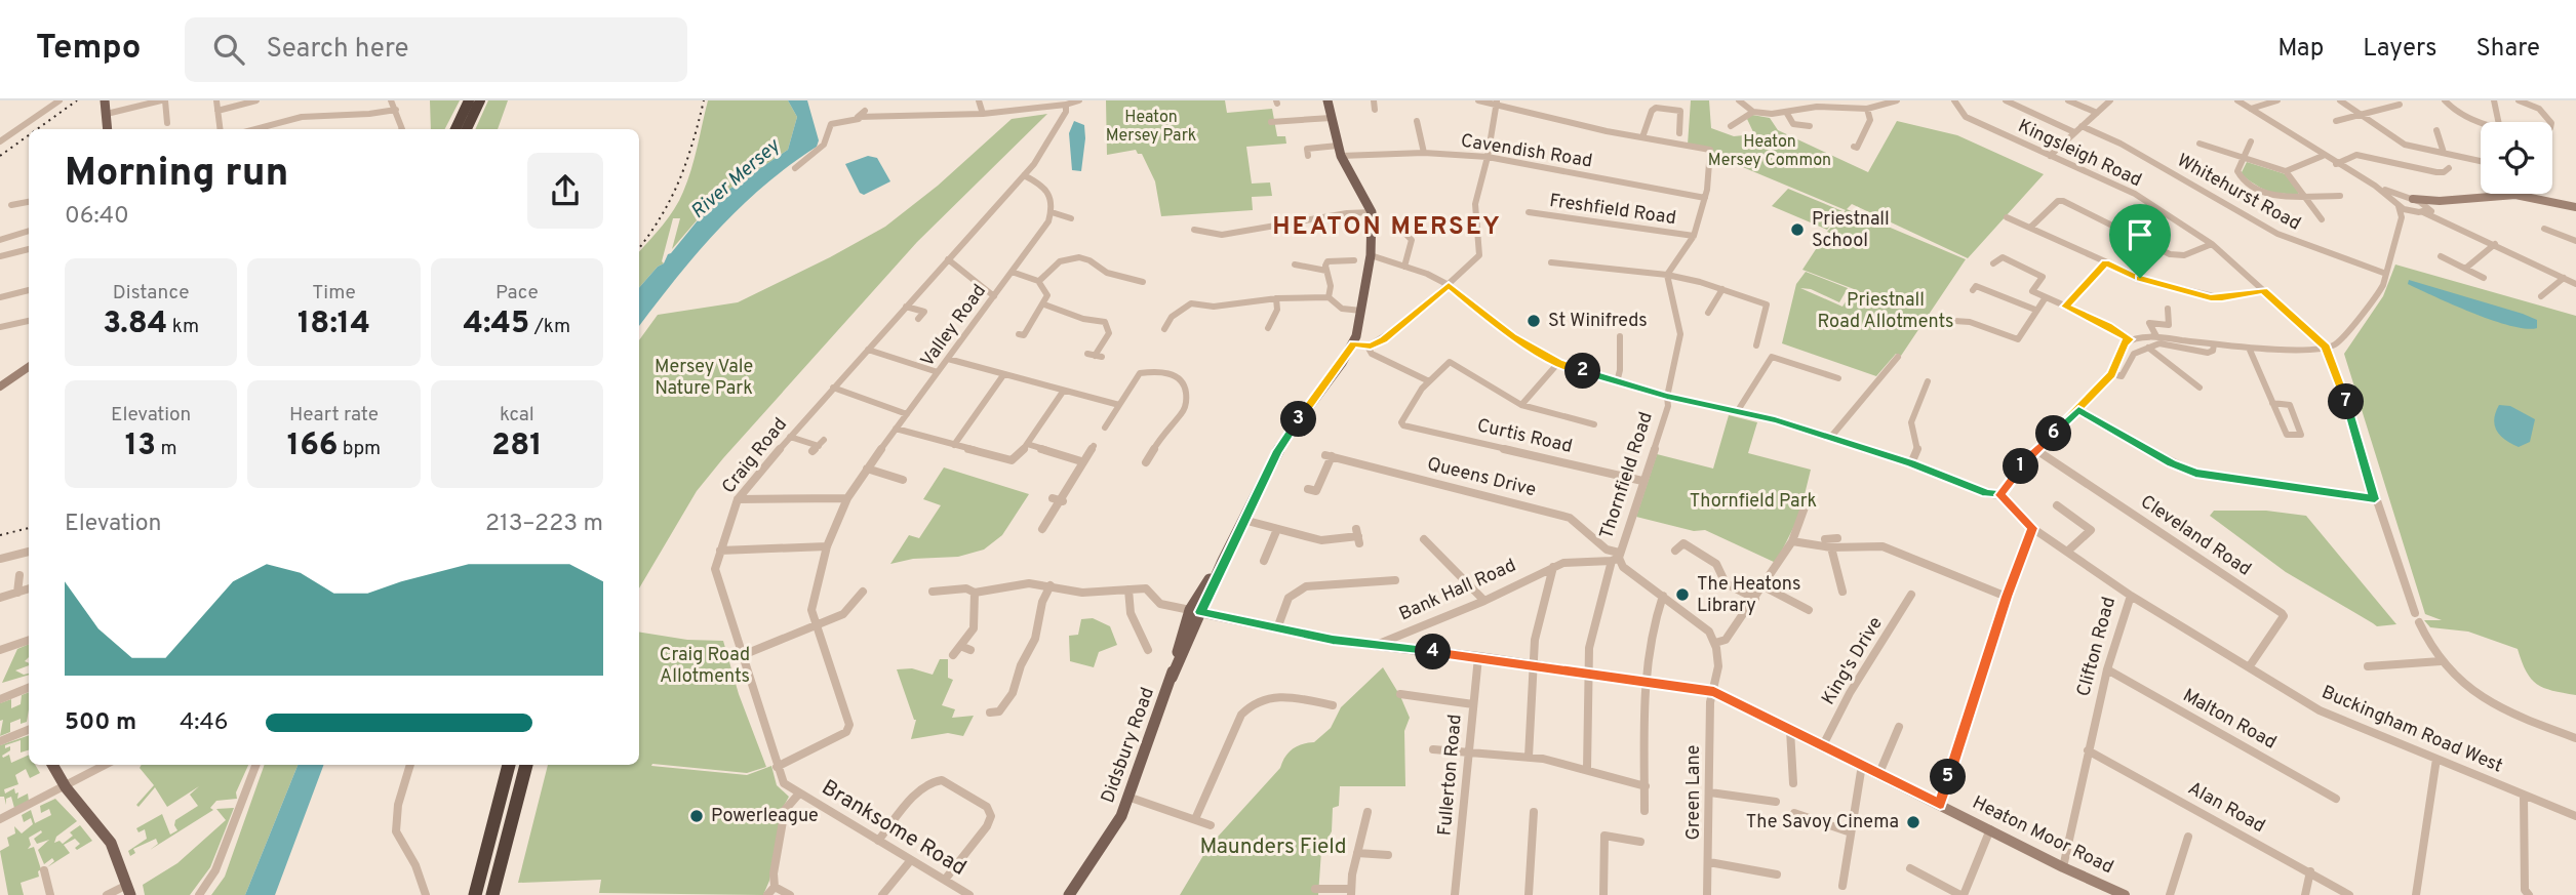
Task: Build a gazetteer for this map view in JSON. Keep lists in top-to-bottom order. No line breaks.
{"streets":{"main road":["Didsbury Road","Heaton Moor Road"],"street":["Cavendish Road","Kingsleigh Road","Whitehurst Road","Freshfield Road","Valley Road","Curtis Road","Craig Road","Thornfield Road","Queens Drive","Cleveland Road","Bank Hall Road","Clifton Road","King's Drive","Malton Road","Buckingham Road West","Fullerton Road","Green Lane","Alan Road","Branksome Road"]},"crossings":[["Cavendish Road","Didsbury Road"],["Valley Road","Craig Road"],["Curtis Road","Thornfield Road"],["Craig Road","Branksome Road"],["Thornfield Road","Queens Drive"],["Thornfield Road","Bank Hall Road"],["Queens Drive","Bank Hall Road"],["Cleveland Road","Buckingham Road West"],["Bank Hall Road","Heaton Moor Road"],["Clifton Road","Malton Road"],["Clifton Road","Buckingham Road West"],["Clifton Road","Alan Road"],["Clifton Road","Heaton Moor Road"],["King's Drive","Heaton Moor Road"],["Fullerton Road","Heaton Moor Road"],["Green Lane","Heaton Moor Road"]],"districts":["HEATON MERSEY"],"water":["River Mersey"],"parks":["Heaton Mersey Park","Heaton Mersey Common","Priestnall Road Allotments","Mersey Vale Nature Park","Thornfield Park","Craig Road Allotments","Maunders Field"],"places":["Priestnall School","St Winifreds","The Heatons Library","Powerleague","The Savoy Cinema"],"page":{"header":"Tempo","search":"Search here","nav":["Map","Layers","Share"],"heading":["Morning run","06:40"],"stats":[["Distance","3.84 km"],["Time","18:14"],["Pace","4:45 /km"],["Elevation","13 m"],["Heart rate","166 bpm"],["kcal","281"]],"pins":["2","7","3","6","1","4","5"],"chart":["Elevation","213–223 m"],"list":[{"name":"500 m","note":"4:46"}]}}
